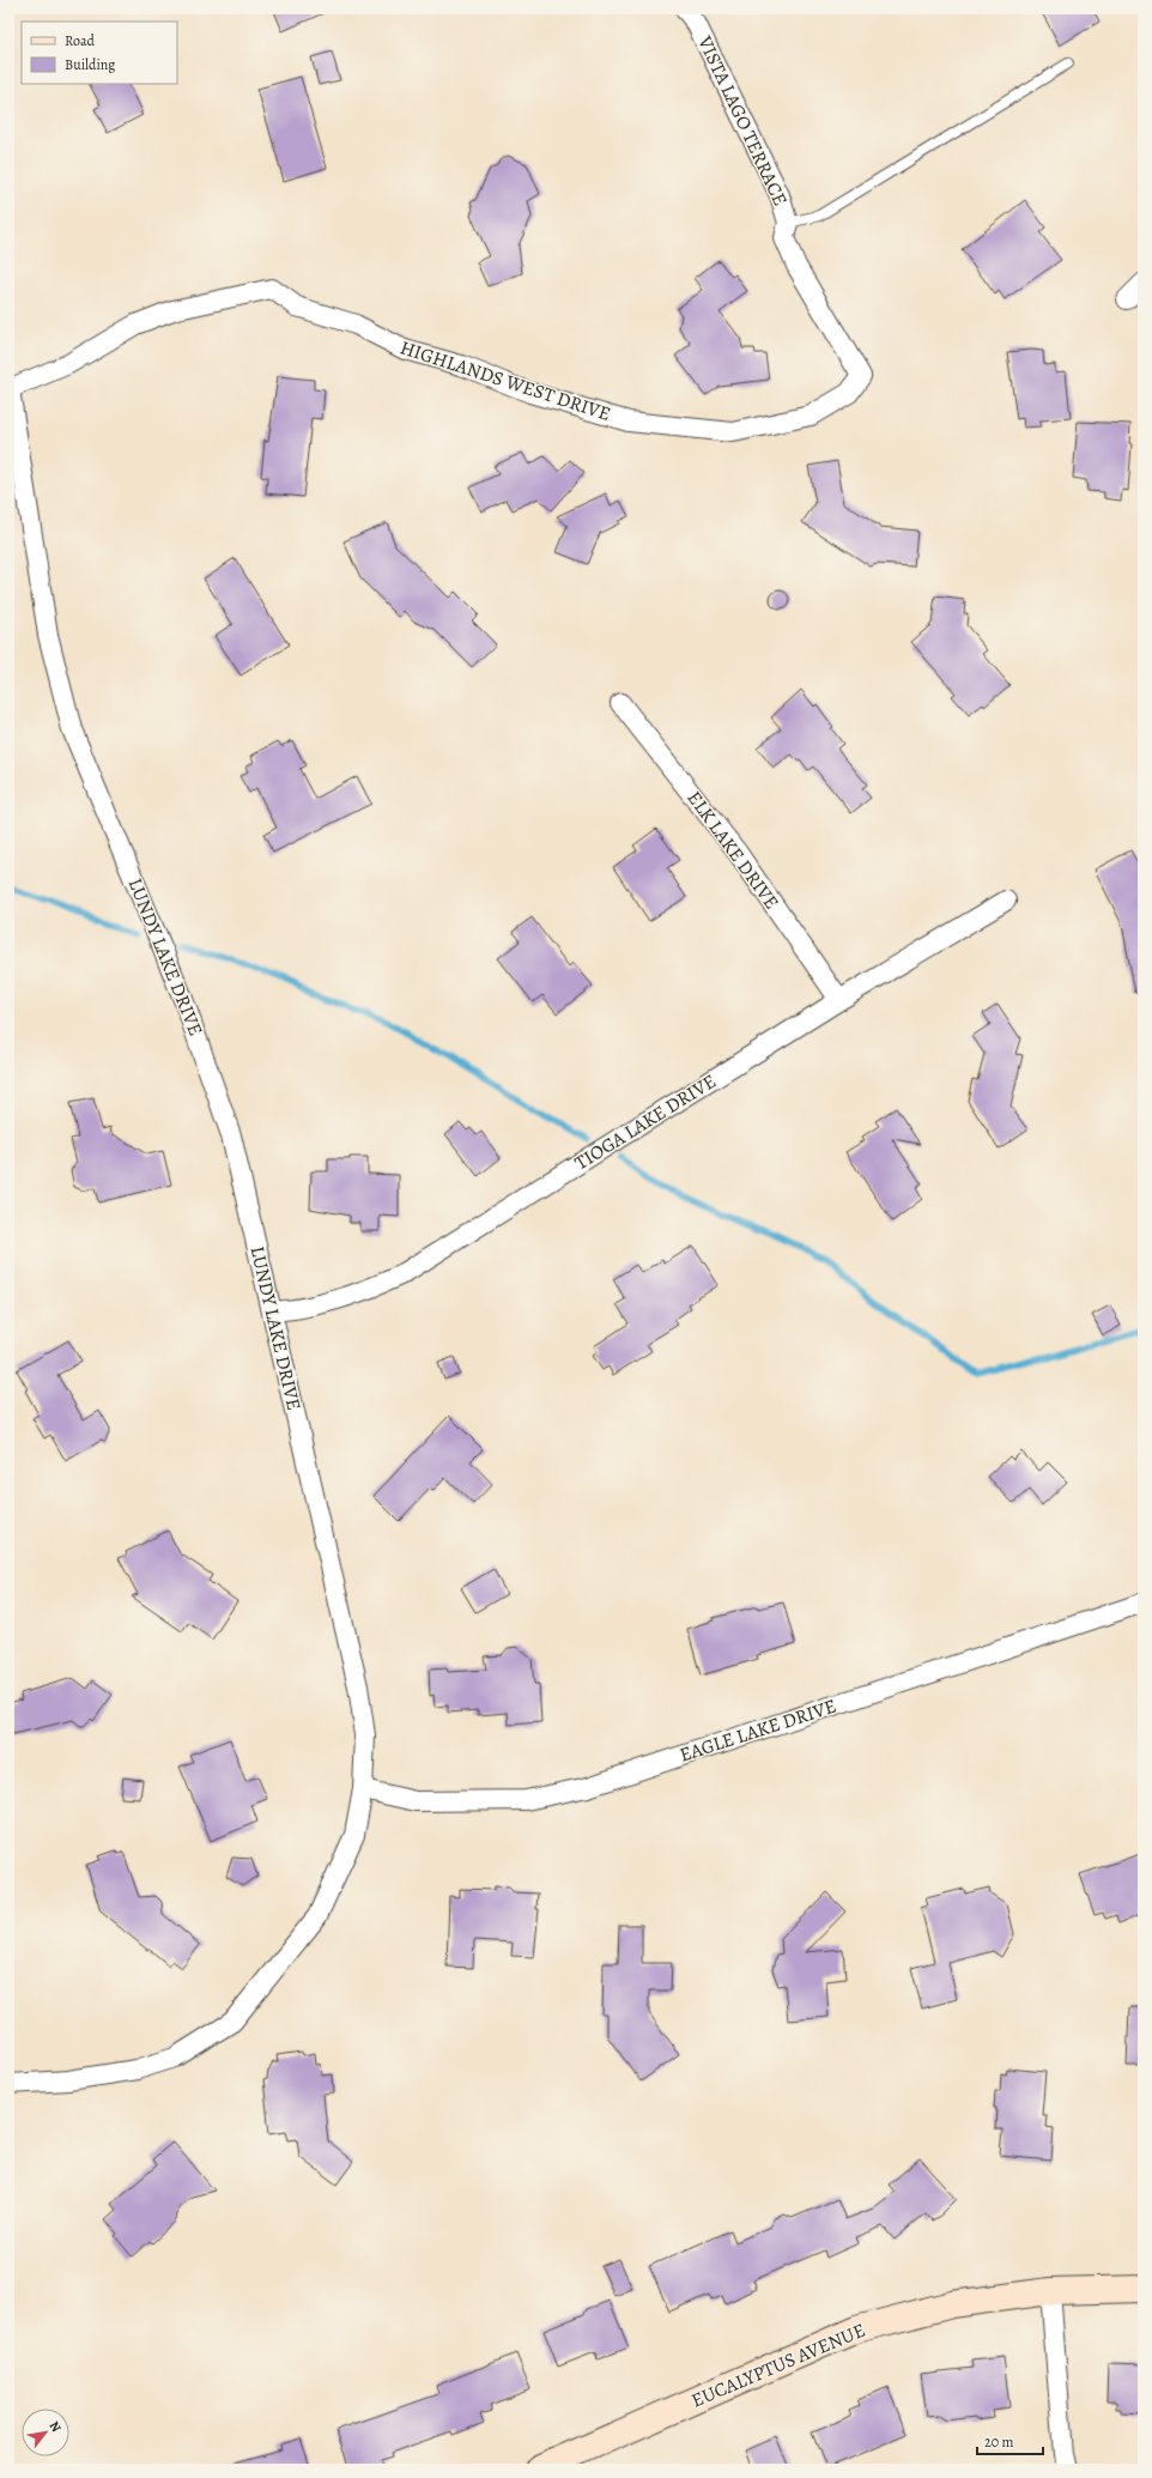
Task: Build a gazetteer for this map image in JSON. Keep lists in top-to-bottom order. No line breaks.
{"streets":{"street":["VISTA LAGO TERRACE","HIGHLANDS WEST DRIVE","ELK LAKE DRIVE","LUNDY LAKE DRIVE","TIOGA LAKE DRIVE","EAGLE LAKE DRIVE","EUCALYPTUS AVENUE"]},"crossings":[["VISTA LAGO TERRACE","HIGHLANDS WEST DRIVE"],["HIGHLANDS WEST DRIVE","LUNDY LAKE DRIVE"],["ELK LAKE DRIVE","TIOGA LAKE DRIVE"],["LUNDY LAKE DRIVE","TIOGA LAKE DRIVE"],["LUNDY LAKE DRIVE","EAGLE LAKE DRIVE"]],"legend":["Road","Building"],"scale_bar":"20 m","north":"top right"}
